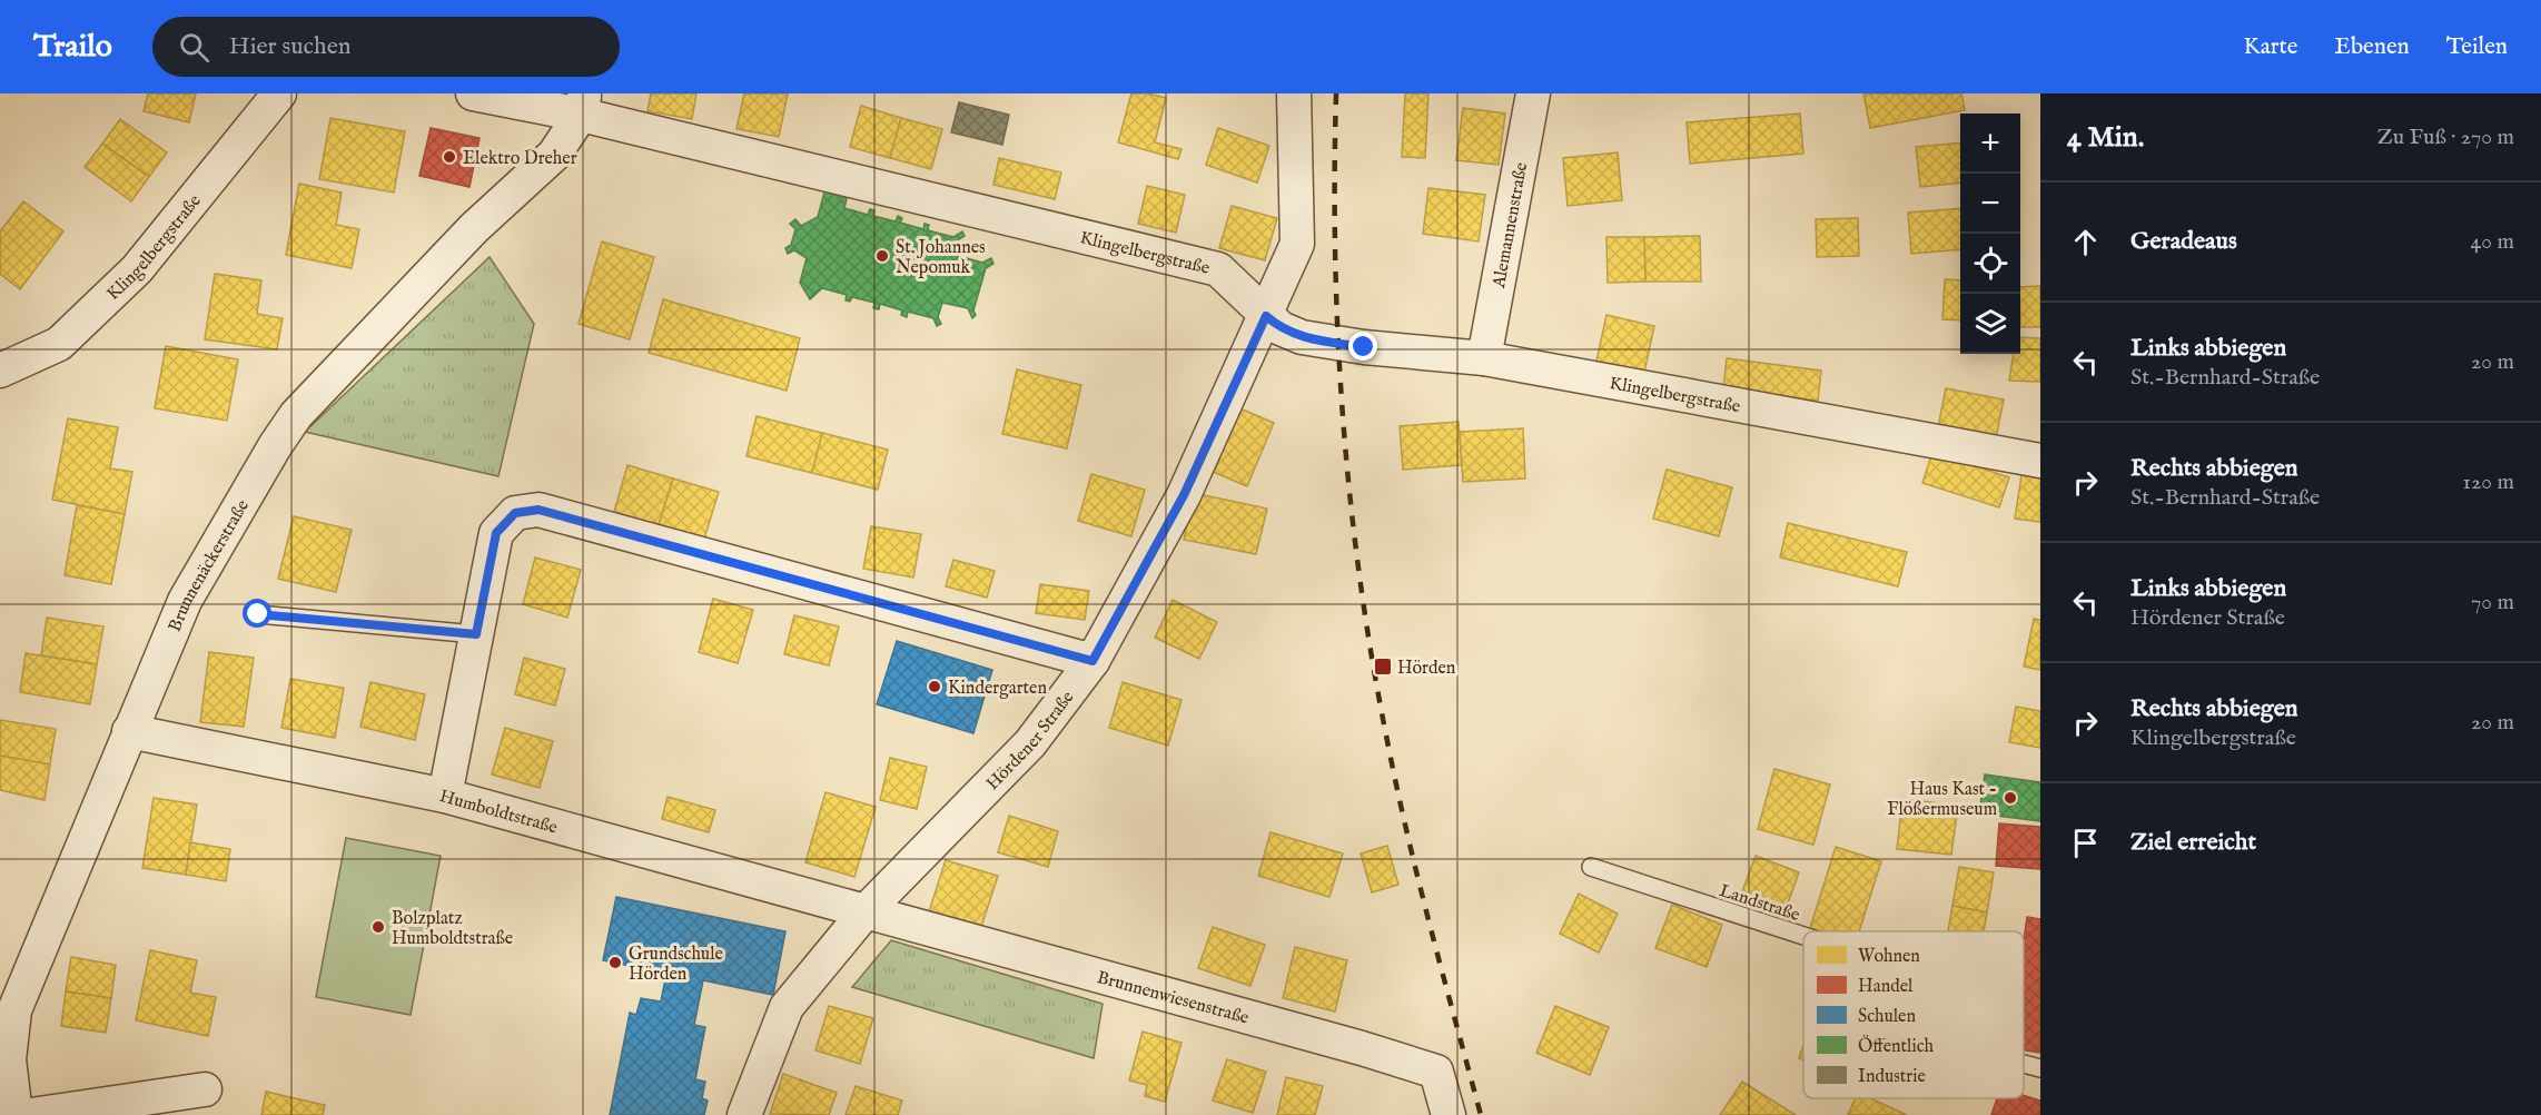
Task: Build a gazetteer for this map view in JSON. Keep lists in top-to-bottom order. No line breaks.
{"streets":{"street":["Alemannenstraße","Klingelbergstraße","Brunnenäckerstraße","Hördener Straße","Humboldtstraße","Brunnenwiesenstraße"],"lane":["Landstraße"]},"crossings":[["Alemannenstraße","Klingelbergstraße"],["Klingelbergstraße","Brunnenäckerstraße"],["Klingelbergstraße","Hördener Straße"],["Brunnenäckerstraße","Humboldtstraße"],["Hördener Straße","Humboldtstraße"],["Hördener Straße","Brunnenwiesenstraße"],["Humboldtstraße","Brunnenwiesenstraße"]],"places":{"other":["Elektro Dreher","St. Johannes Nepomuk","Kindergarten","Haus Kast - Flößermuseum","Bolzplatz Humboldtstraße","Grundschule Hörden"],"transit":["Hörden"]},"legend":["Wohnen","Handel","Schulen","Öffentlich","Industrie"],"page":{"header":"Trailo","search":"Hier suchen","nav":["Karte","Ebenen","Teilen"],"heading":["4 Min.","Zu Fuß · 270 m"],"map_buttons":["+","−"],"list":[["Geradeaus","40 m"],["Links abbiegen","St.-Bernhard-Straße","20 m"],["Rechts abbiegen","St.-Bernhard-Straße","120 m"],["Links abbiegen","Hördener Straße","70 m"],["Rechts abbiegen","Klingelbergstraße","20 m"],"Ziel erreicht"]}}
